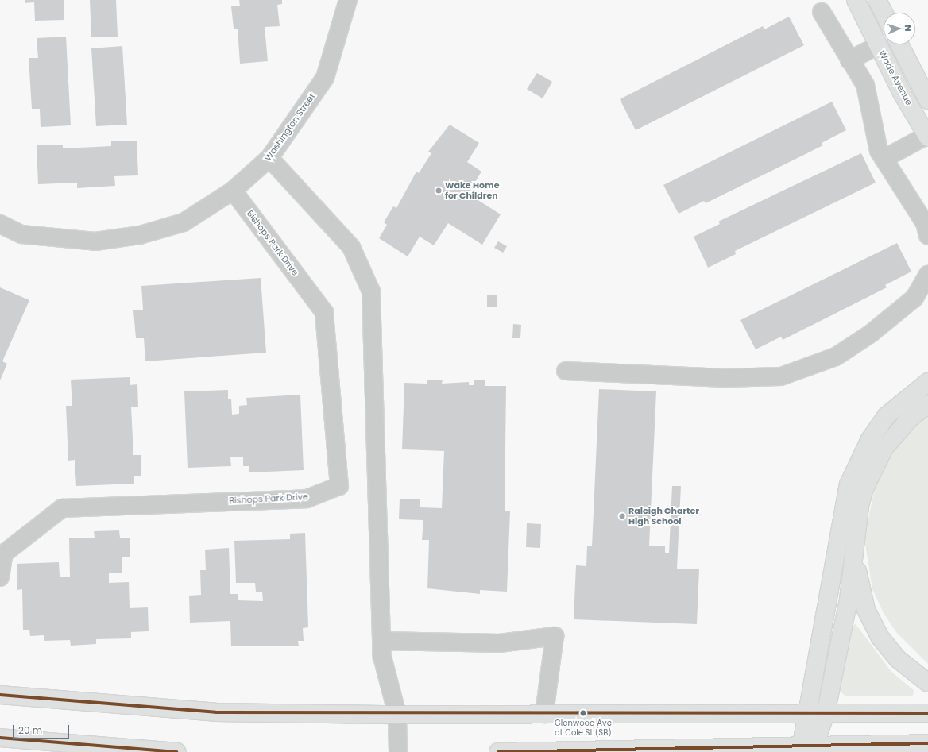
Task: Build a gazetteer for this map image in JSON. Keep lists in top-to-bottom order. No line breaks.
{"streets":{"main road":["Wade Avenue"],"street":["Washington Street","Bishops Park Drive"]},"crossings":[["Washington Street","Bishops Park Drive"]],"places":["Wake Home for Children","Raleigh Charter High School","Glenwood Ave at Cole St (SB)"],"scale_bar":"20 m","north":"right"}
